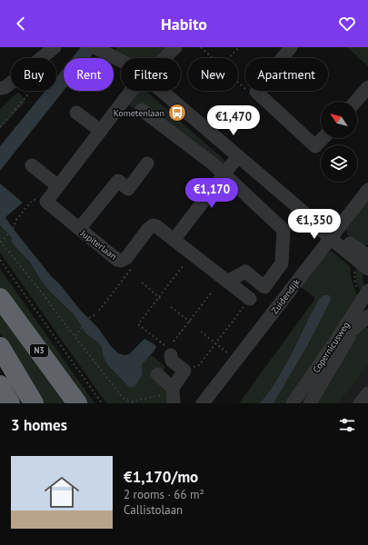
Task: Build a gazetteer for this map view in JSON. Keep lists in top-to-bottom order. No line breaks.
{"streets":{"highway":["N3"],"street":["Jupiterlaan","Zuidendijk","Copernicusweg"]},"places":{"bus stop":["Kometenlaan"]},"north":"top left","page":{"header":"Habito","chip":["Buy","Rent","Filters","New","Apartment"],"price":["€1,470","€1,170","€1,350"],"heading":"3 homes","list":[{"name":"€1,170/mo","note":"2 rooms · 66 m² · Callistolaan"}]}}
